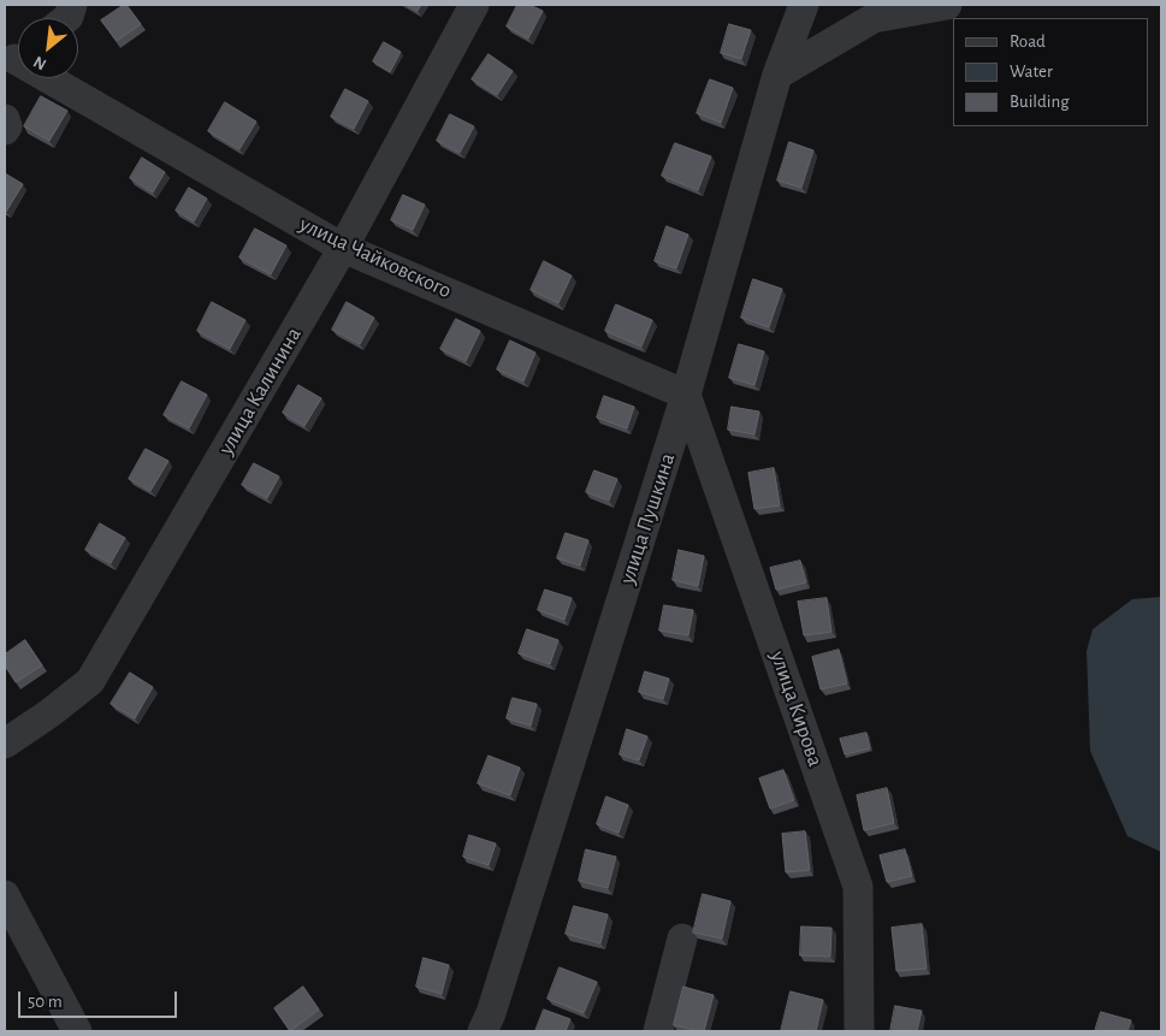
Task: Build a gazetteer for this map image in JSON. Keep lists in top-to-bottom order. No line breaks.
{"streets":{"street":["улица Чайковского","улица Калинина","улица Пушкина","улица Кирова"]},"crossings":[["улица Чайковского","улица Калинина"],["улица Чайковского","улица Пушкина"],["улица Чайковского","улица Кирова"],["улица Пушкина","улица Кирова"]],"legend":["Road","Water","Building"],"scale_bar":"50 m","north":"bottom left"}
